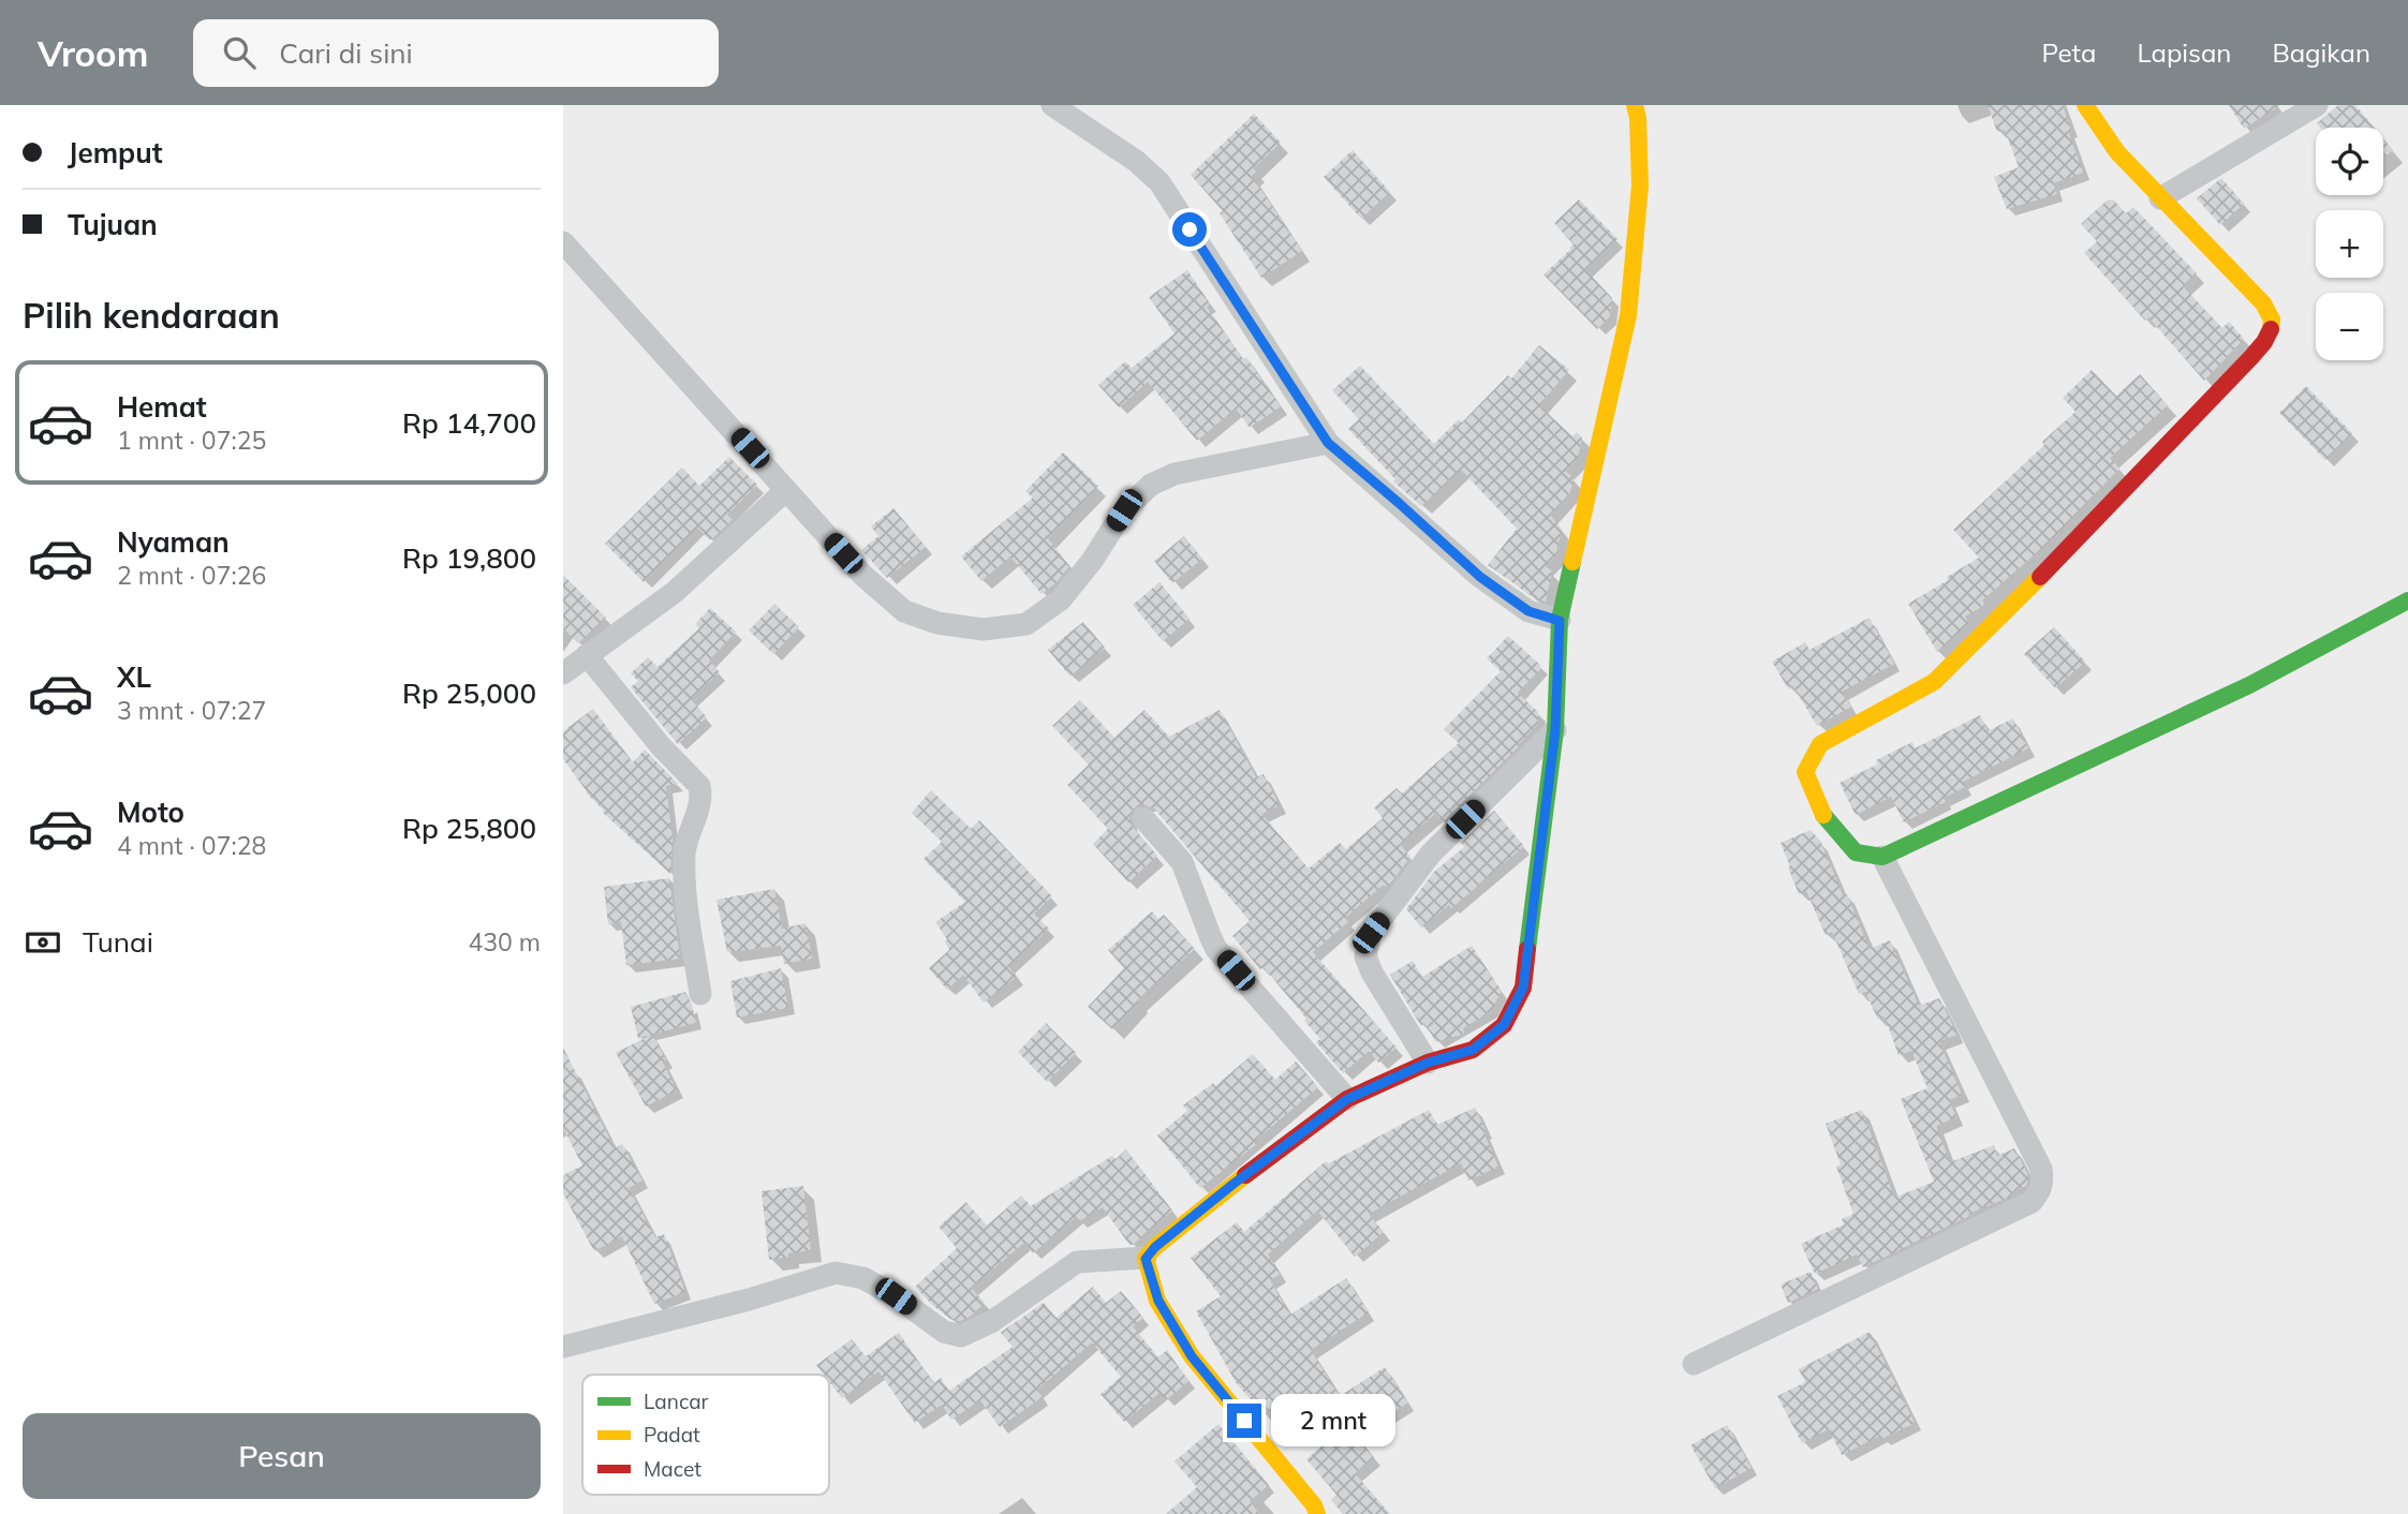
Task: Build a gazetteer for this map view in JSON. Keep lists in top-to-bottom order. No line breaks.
{"legend":["Lancar","Padat","Macet"],"page":{"header":"Vroom","search":"Cari di sini","nav":["Peta","Lapisan","Bagikan"],"banner":["Jemput","Tujuan"],"map_buttons":["+","−"],"heading":"Pilih kendaraan","list":[{"name":"Hemat","note":"1 mnt · 07:25","value":"Rp 14,700"},{"name":"Nyaman","note":"2 mnt · 07:26","value":"Rp 19,800"},{"name":"XL","note":"3 mnt · 07:27","value":"Rp 25,000"},{"name":"Moto","note":"4 mnt · 07:28","value":"Rp 25,800"}],"pay":["Tunai","430 m"],"bubble":"2 mnt","buttons":"Pesan"}}
